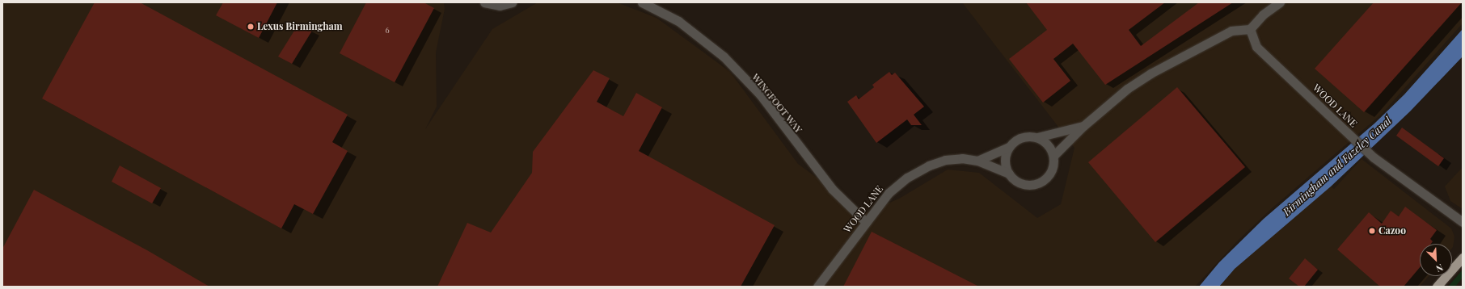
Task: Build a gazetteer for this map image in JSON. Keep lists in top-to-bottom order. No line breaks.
{"streets":{"street":["WINGFOOT WAY","WOOD LANE"]},"crossings":[["WINGFOOT WAY","WOOD LANE"]],"water":["Birmingham and Fazeley Canal"],"places":["Lexus Birmingham","Cazoo"],"house_numbers":["6"],"north":"bottom right"}
